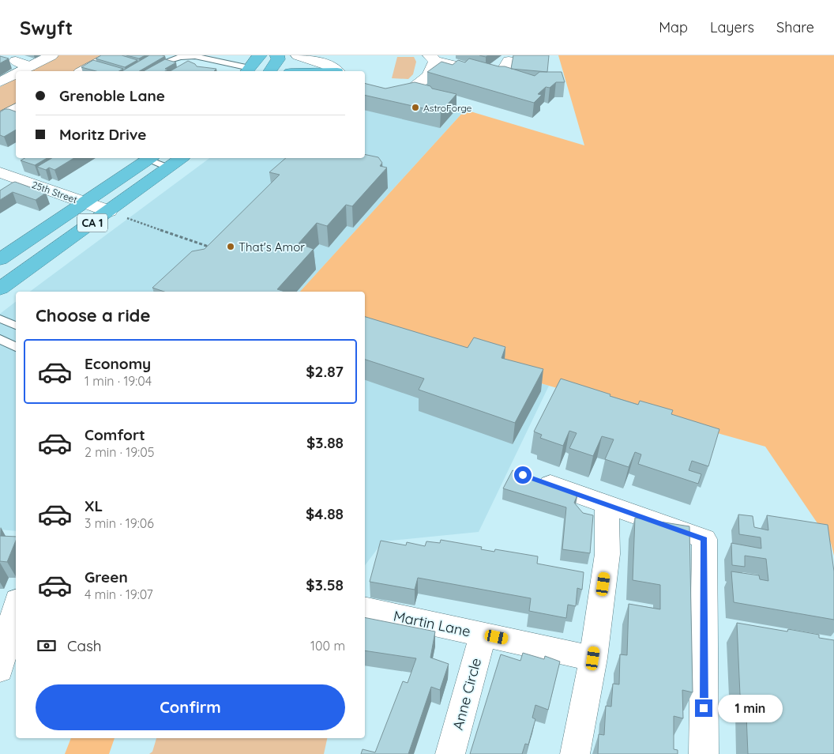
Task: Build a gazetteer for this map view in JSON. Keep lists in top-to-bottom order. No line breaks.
{"streets":{"highway":["CA 1"],"street":["25th Street","Martin Lane","Anne Circle"]},"crossings":[["25th Street","CA 1"],["Martin Lane","Anne Circle"]],"places":["AstroForge","That's Amor"],"page":{"header":"Swyft","nav":["Map","Layers","Share"],"banner":["Grenoble Lane","Moritz Drive"],"heading":"Choose a ride","list":[{"name":"Economy","note":"1 min · 19:04","value":"$2.87"},{"name":"Comfort","note":"2 min · 19:05","value":"$3.88"},{"name":"XL","note":"3 min · 19:06","value":"$4.88"},{"name":"Green","note":"4 min · 19:07","value":"$3.58"}],"pay":["Cash","100 m"],"buttons":"Confirm","bubble":"1 min"}}
